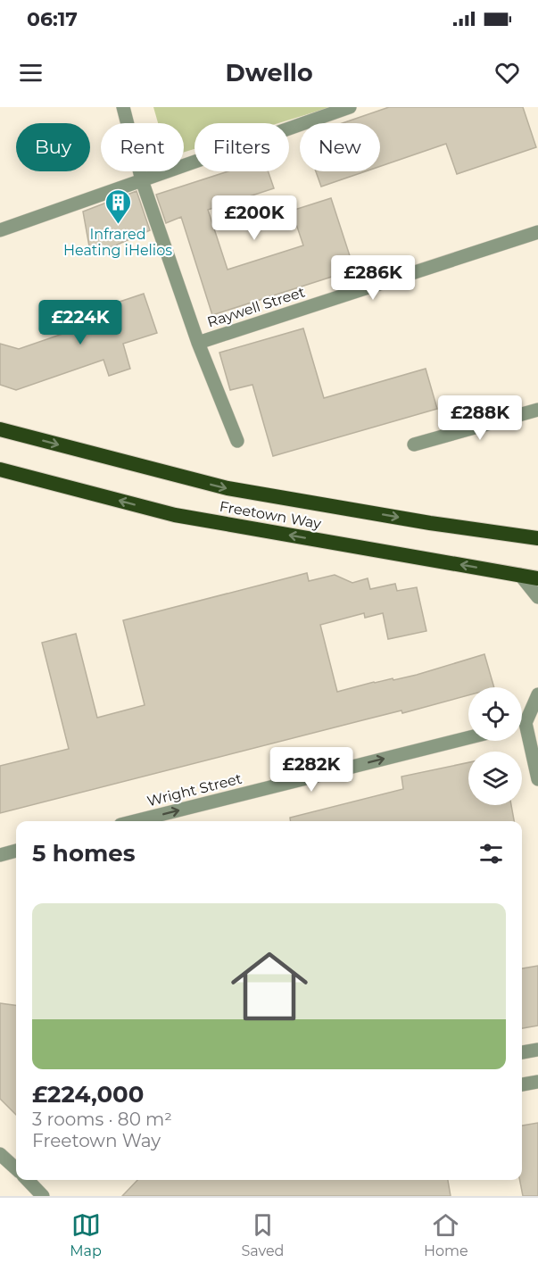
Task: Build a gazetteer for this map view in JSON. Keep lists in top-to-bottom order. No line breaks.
{"streets":{"highway":["Freetown Way"],"street":["Raywell Street","Wright Street"]},"one_way":["Wright Street"],"places":{"building":["Infrared Heating iHelios"]},"page":{"status":"06:17","header":"Dwello","chip":["Buy","Rent","Filters","New"],"price":["£200K","£286K","£224K","£288K","£282K"],"heading":"5 homes","list":[{"name":"£224,000","note":"3 rooms · 80 m² · Freetown Way"}],"tabs":["Map","Saved","Home"]}}
